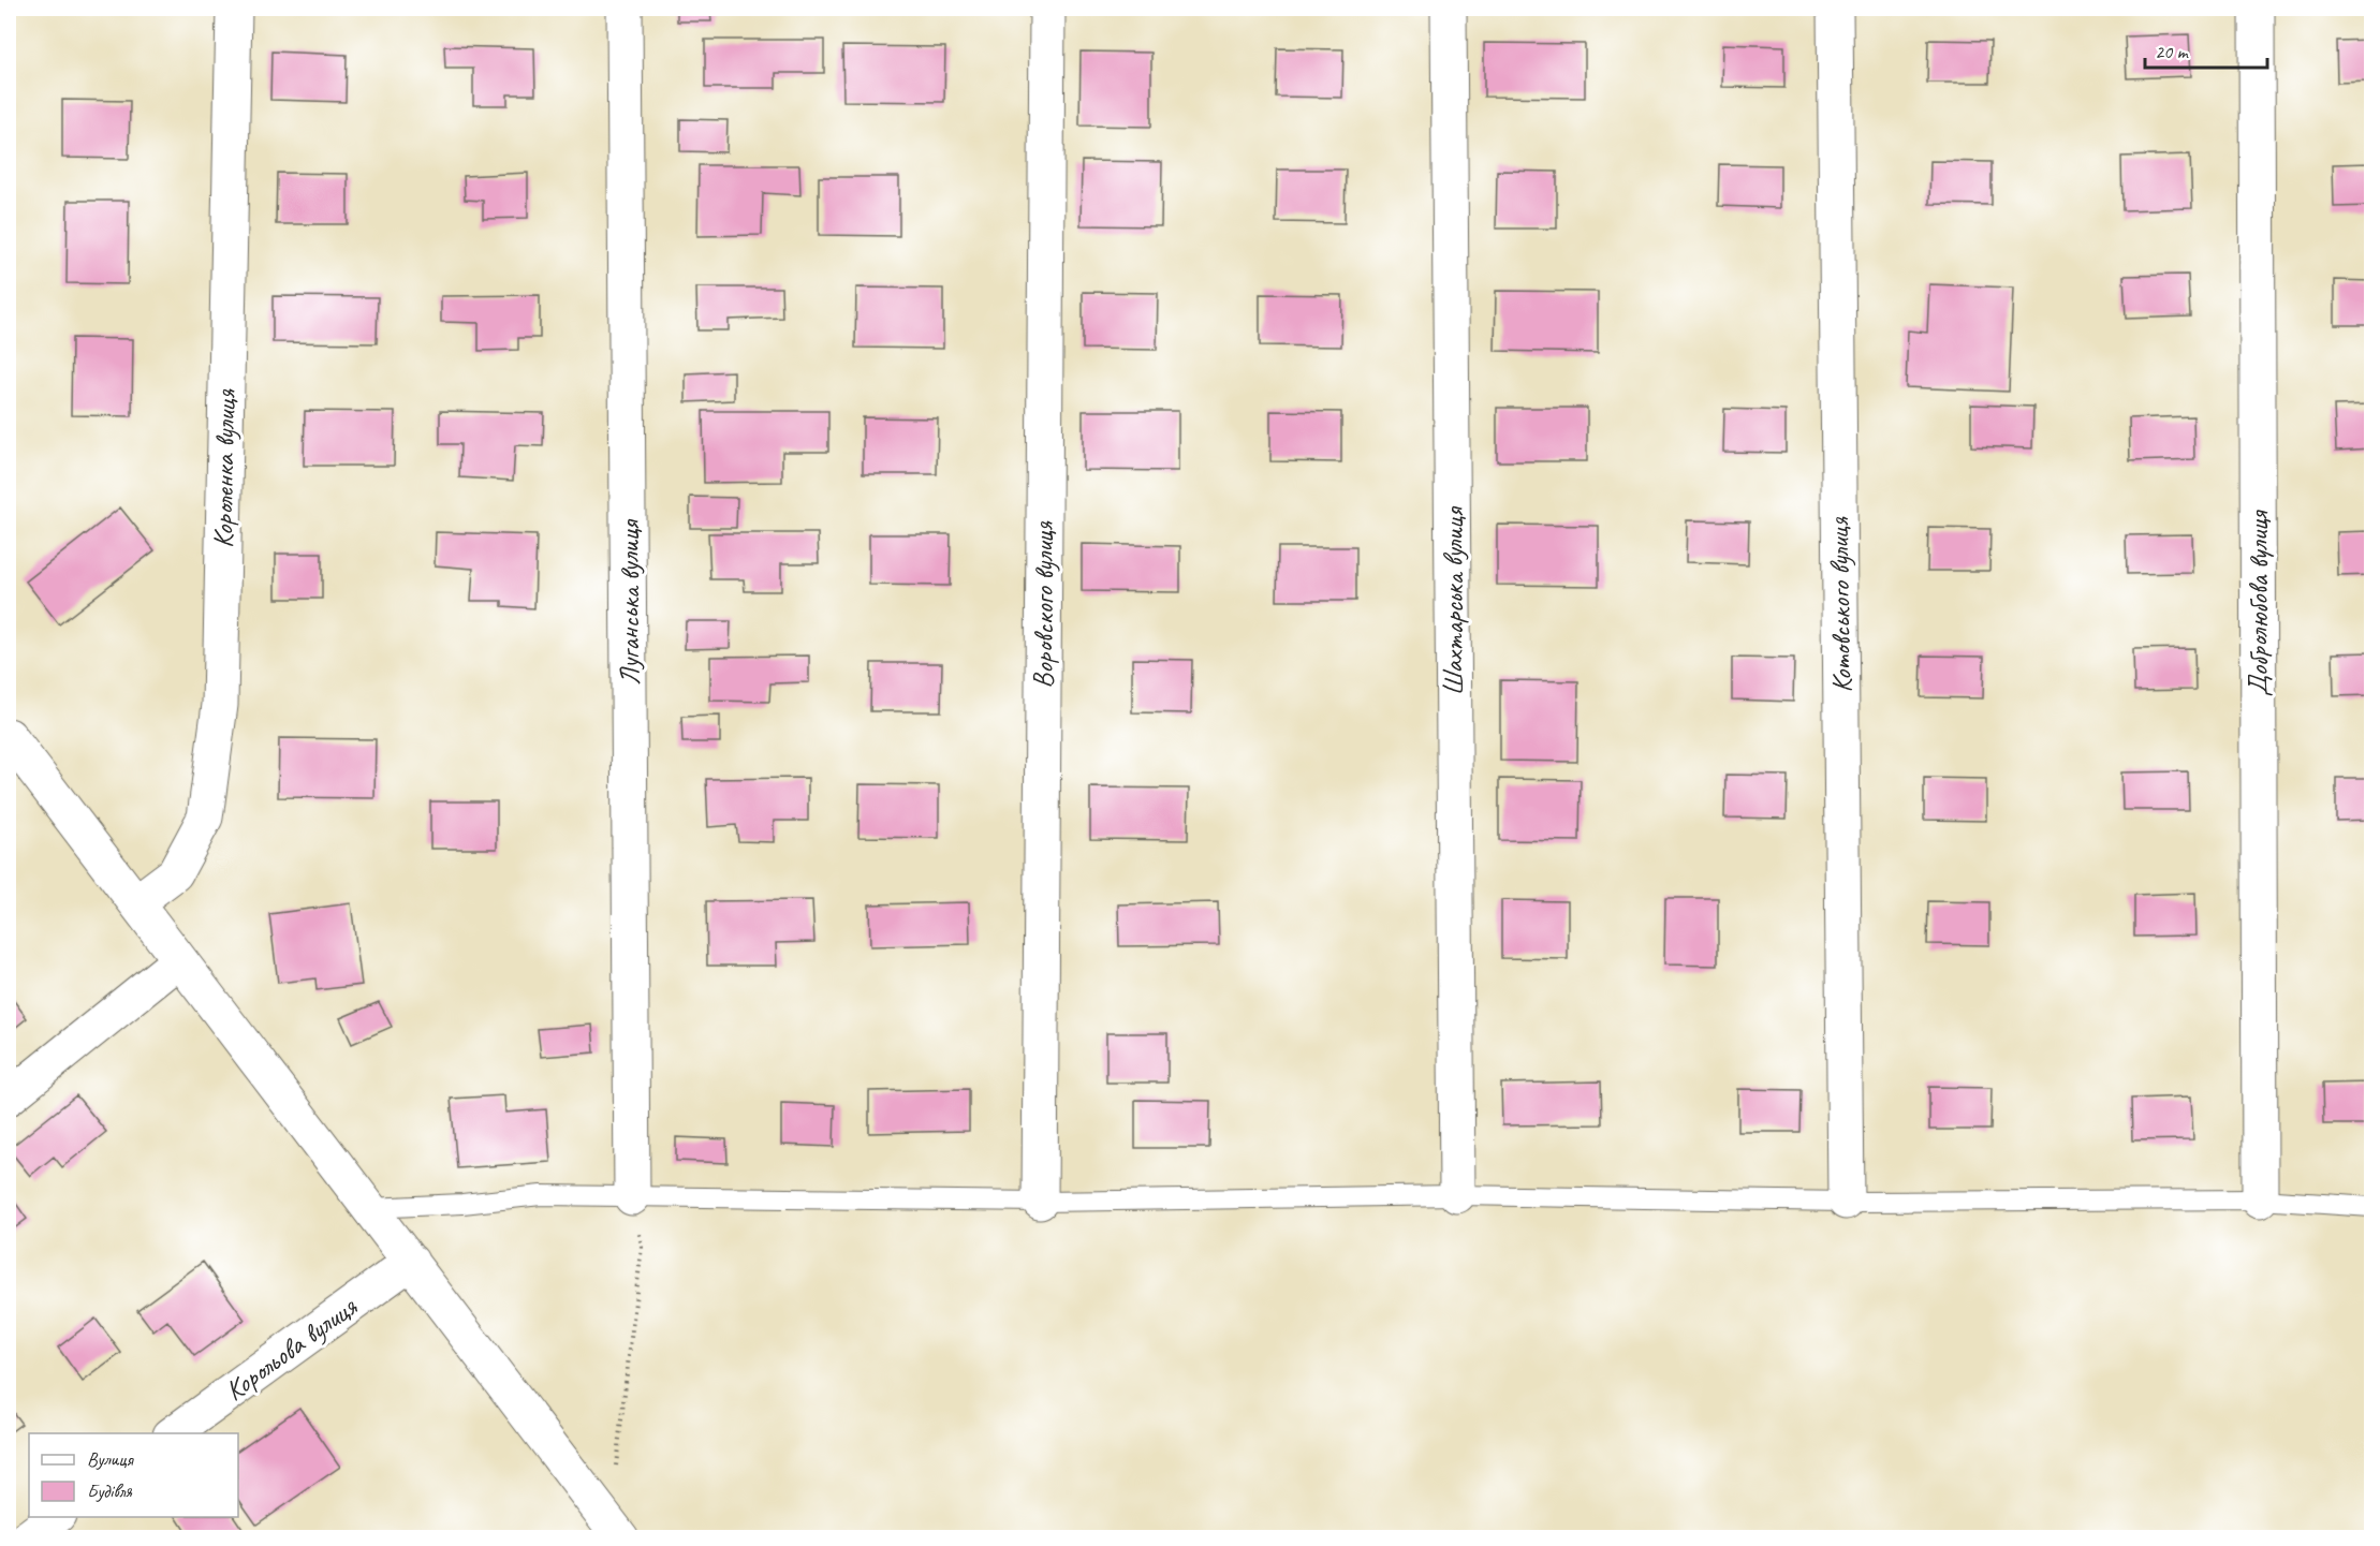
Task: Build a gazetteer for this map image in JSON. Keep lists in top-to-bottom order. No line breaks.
{"streets":{"street":["Короленка вулиця","Шахтарська вулиця","Луганська вулиця","Добролюбова вулиця","Воровского вулиця","Котовського вулиця","Корольова вулиця"]},"legend":["Вулиця","Будівля"],"scale_bar":"20 m"}
